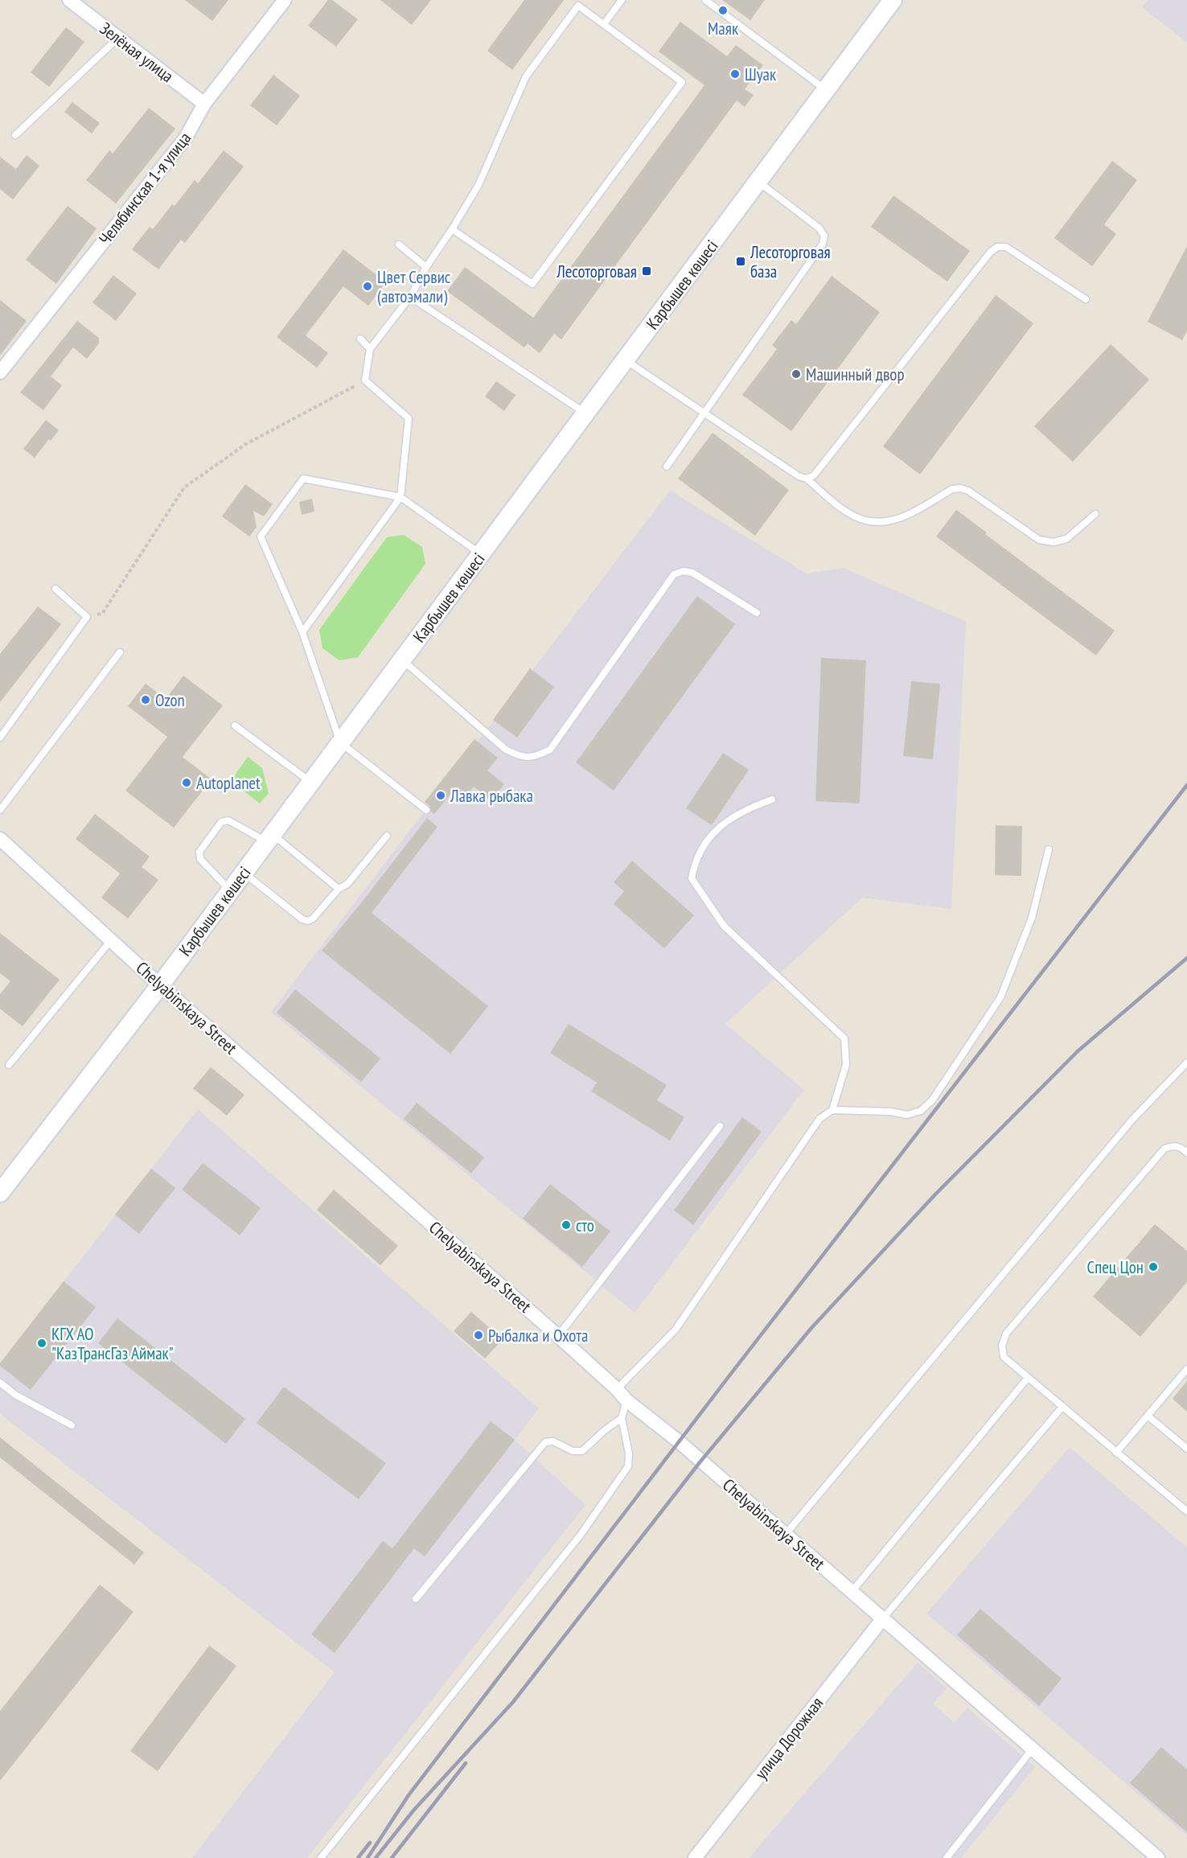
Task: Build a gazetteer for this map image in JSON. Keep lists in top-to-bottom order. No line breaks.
{"streets":{"main road":["Карбышев көшесі"],"street":["Зелёная улица","Челябинская 1-я улица","Chelyabinskaya Street","улица Дорожная"]},"crossings":[["Зелёная улица","Челябинская 1-я улица"],["Карбышев көшесі","Chelyabinskaya Street"],["Chelyabinskaya Street","улица Дорожная"]],"places":{"other":["Маяк","Шуак","Цвет Сервис (автоэмали)","Машинный двор","Ozon","Autoplanet","Лавка рыбака","сто","Спец Цон","Рыбалка и Охота","КГХ АО \"КазТрансГаз Аймак\""],"transit":["Лесоторговая база","Лесоторговая"]}}
